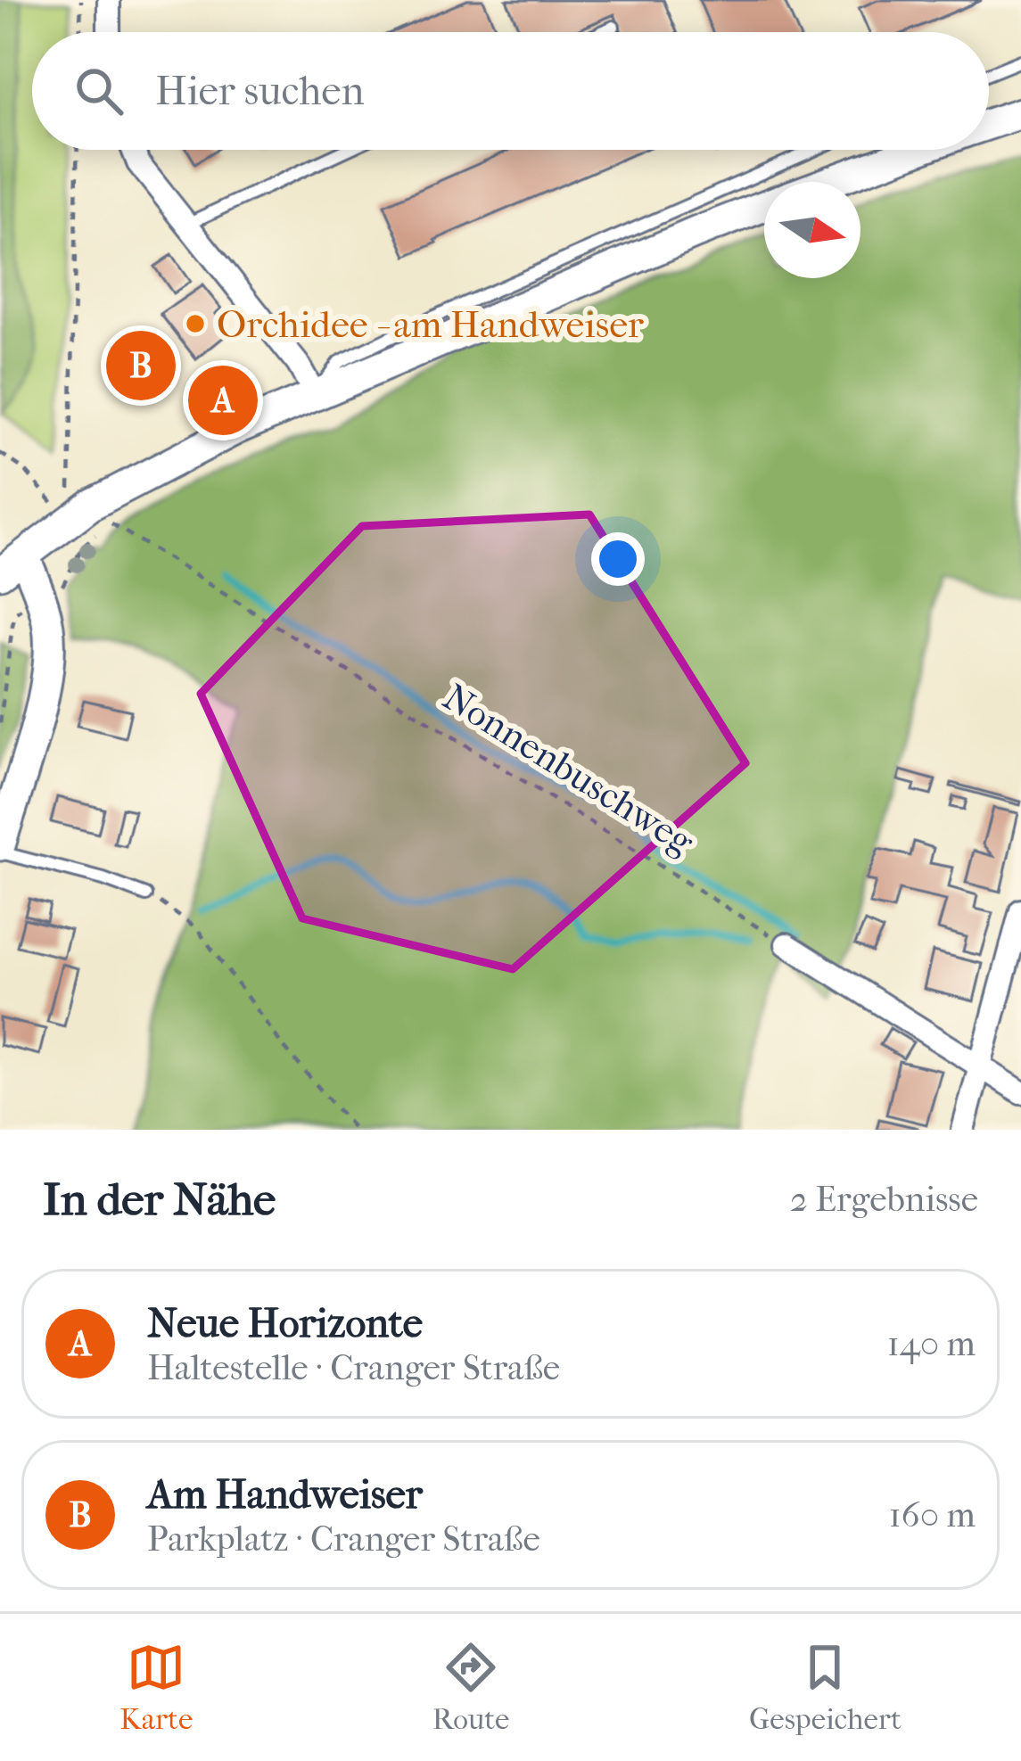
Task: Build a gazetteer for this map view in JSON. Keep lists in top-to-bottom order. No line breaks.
{"streets":{"path":["Nonnenbuschweg"]},"places":["Orchidee - am Handweiser"],"north":"right","page":{"search":"Hier suchen","pins":["B","A"],"heading":["In der Nähe","2 Ergebnisse"],"list":[{"mark":"A","name":"Neue Horizonte","note":"Haltestelle · Cranger Straße","value":"140 m"},{"mark":"B","name":"Am Handweiser","note":"Parkplatz · Cranger Straße","value":"160 m"}],"nav":["Karte","Route","Gespeichert"]}}
